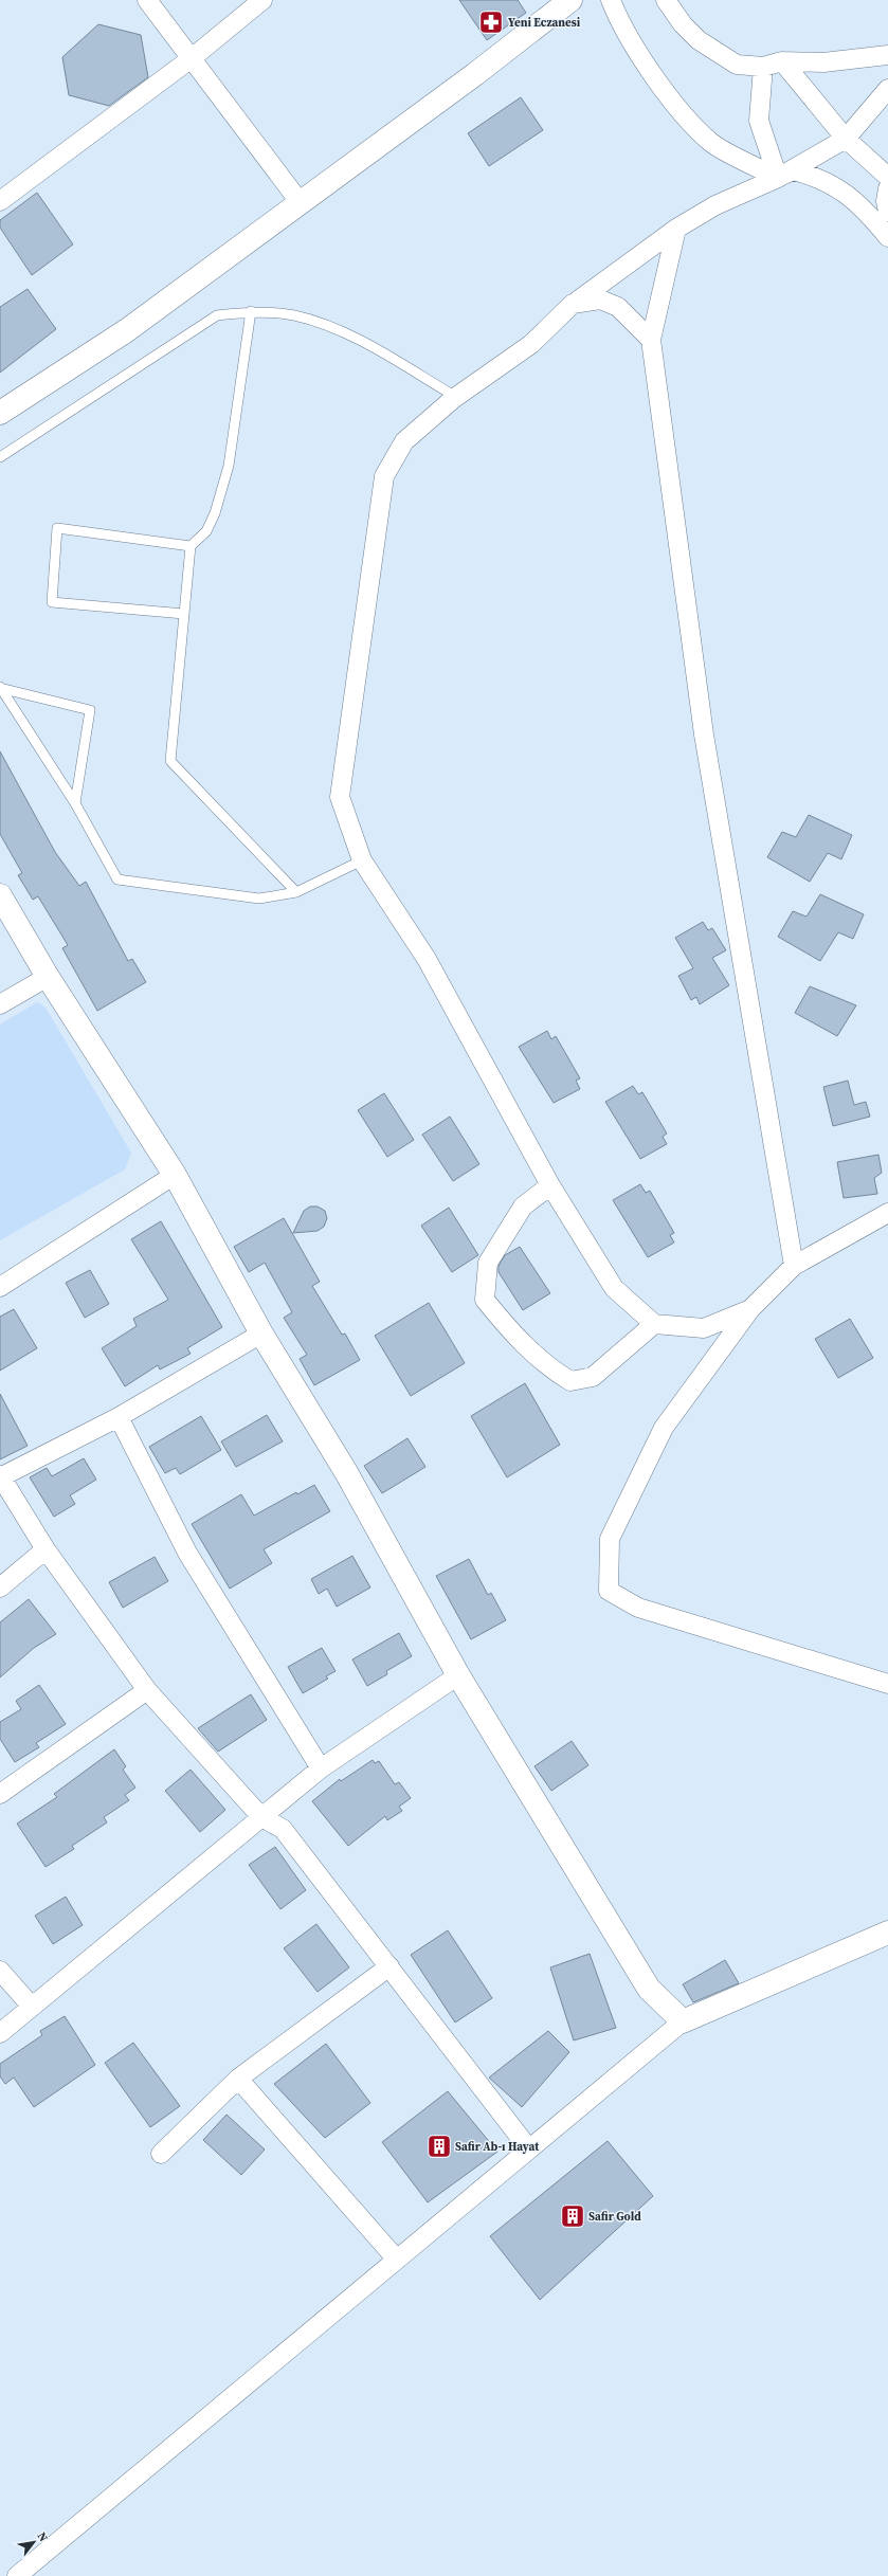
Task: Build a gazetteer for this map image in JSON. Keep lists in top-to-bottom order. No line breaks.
{"places":{"pharmacy":["Yeni Eczanesi"],"building":["Safir Ab-ı Hayat","Safir Gold"]},"north":"top right"}
